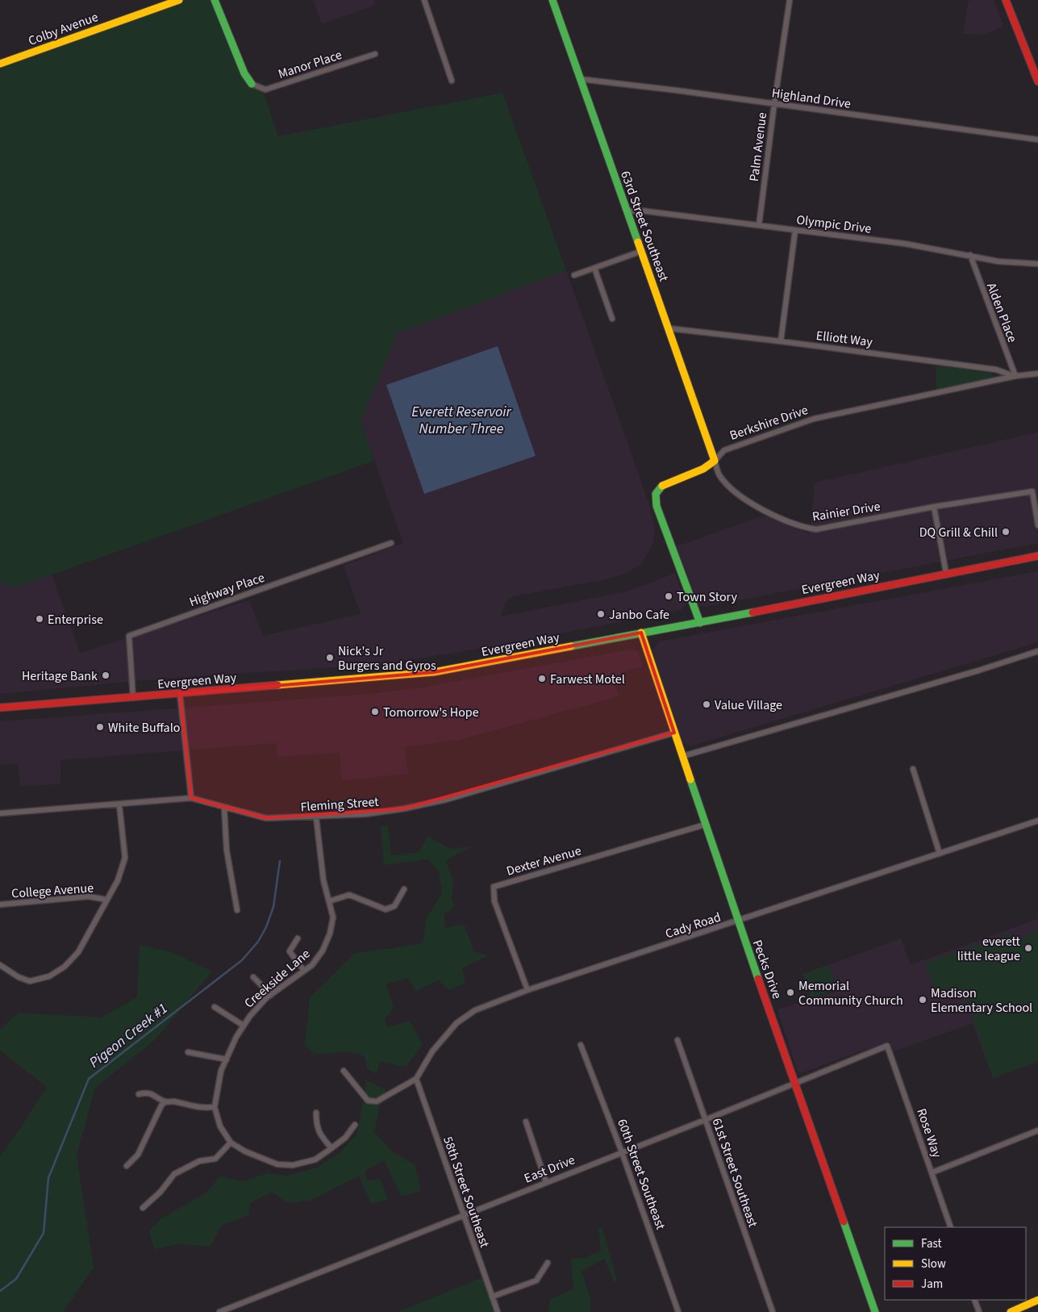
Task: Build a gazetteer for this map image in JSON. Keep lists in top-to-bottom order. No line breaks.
{"streets":{"street":["Colby Avenue","Manor Place","Highland Drive","Palm Avenue","Olympic Drive","63rd Street Southeast","Alden Place","Elliott Way","Berkshire Drive","Rainier Drive","Evergreen Way","Highway Place","Fleming Street","Dexter Avenue","College Avenue","Cady Road","Pecks Drive","Creekside Lane","Rose Way","East Drive","61st Street Southeast","60th Street Southeast","58th Street Southeast"]},"crossings":[["Highland Drive","Palm Avenue"],["Highland Drive","63rd Street Southeast"],["Palm Avenue","Olympic Drive"],["Olympic Drive","63rd Street Southeast"],["Olympic Drive","Alden Place"],["63rd Street Southeast","Elliott Way"],["63rd Street Southeast","Berkshire Drive"],["63rd Street Southeast","Rainier Drive"],["Alden Place","Elliott Way"],["Alden Place","Berkshire Drive"],["Elliott Way","Berkshire Drive"],["Berkshire Drive","Rainier Drive"],["Berkshire Drive","Evergreen Way"],["Evergreen Way","Highway Place"],["Evergreen Way","Pecks Drive"],["Fleming Street","Pecks Drive"],["Fleming Street","Creekside Lane"],["Dexter Avenue","Cady Road"],["Dexter Avenue","Pecks Drive"],["Cady Road","Pecks Drive"],["Cady Road","58th Street Southeast"],["Pecks Drive","East Drive"],["Rose Way","East Drive"],["East Drive","61st Street Southeast"],["East Drive","60th Street Southeast"],["East Drive","58th Street Southeast"]],"water":["Everett Reservoir Number Three","Pigeon Creek #1"],"places":["DQ Grill & Chill","Town Story","Janbo Cafe","Enterprise","Nick's Jr Burgers and Gyros","Heritage Bank","Farwest Motel","Value Village","Tomorrow's Hope","White Buffalo","everett little league","Memorial Community Church","Madison Elementary School"],"legend":["Fast","Slow","Jam"]}
